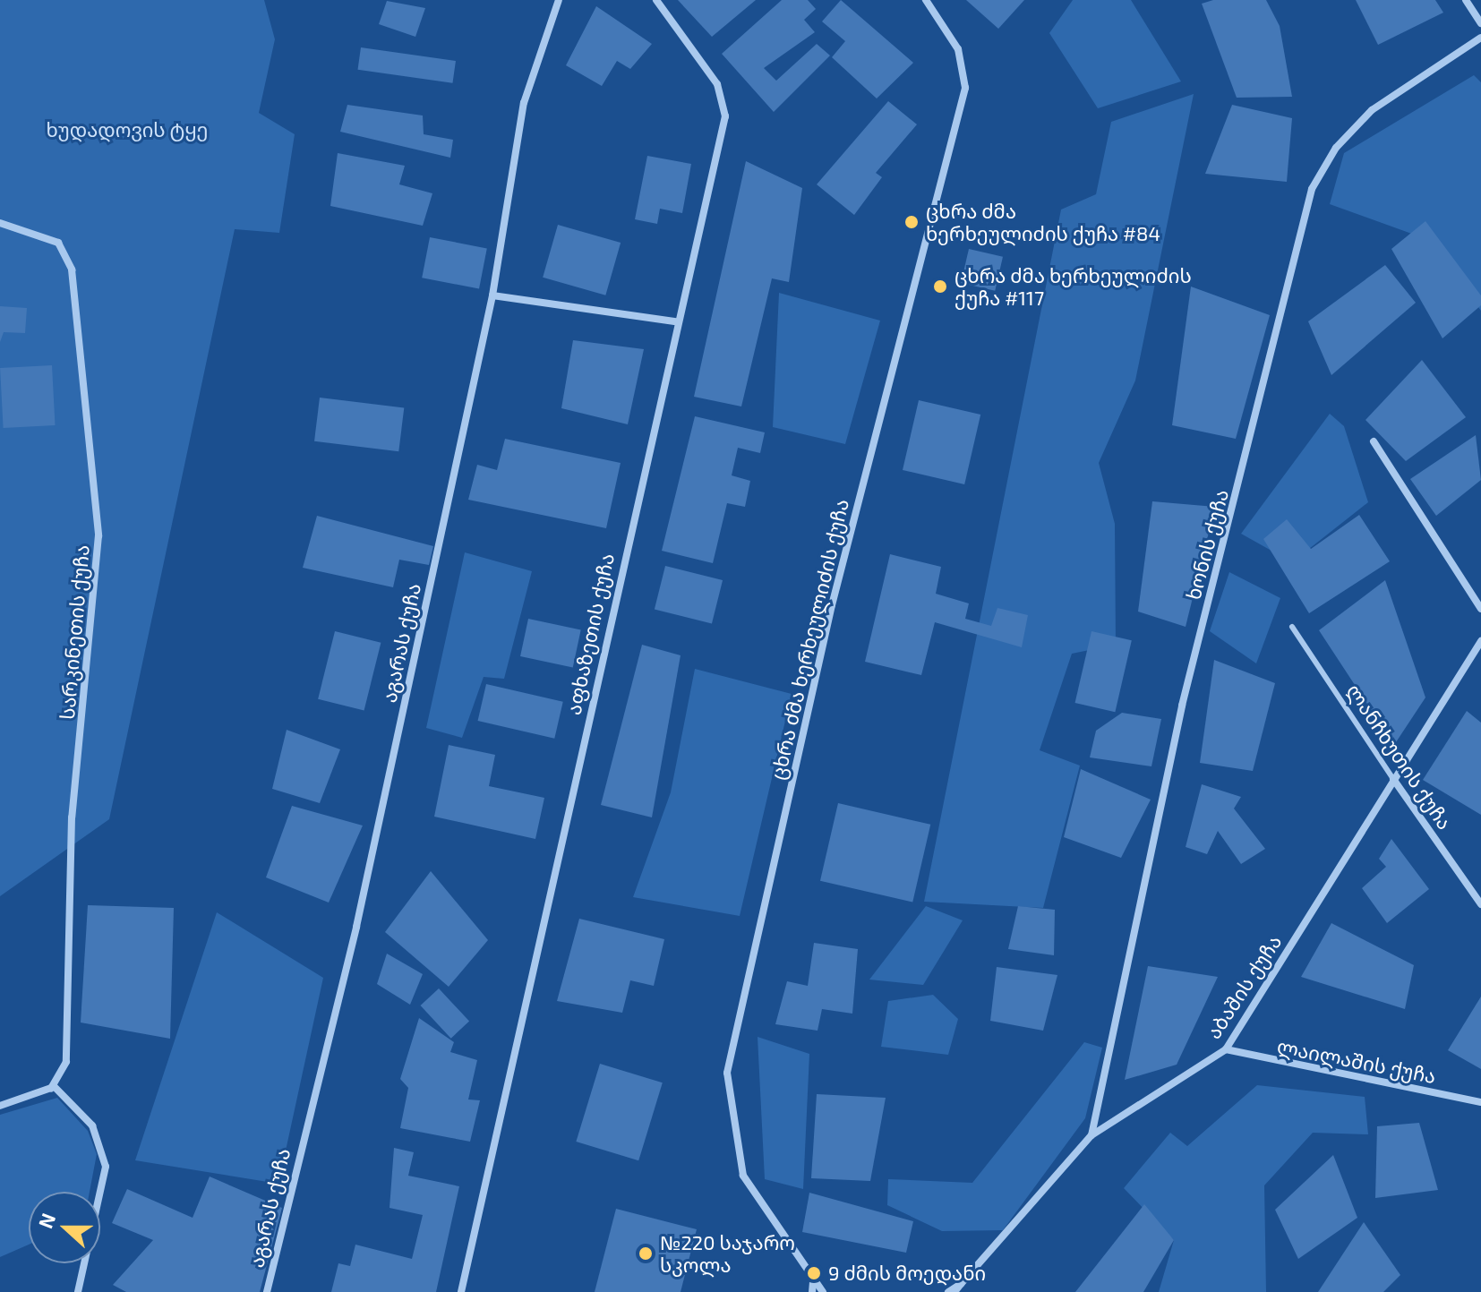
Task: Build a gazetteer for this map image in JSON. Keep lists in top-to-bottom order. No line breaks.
{"streets":{"street":["ხონის ქუჩა","სარკინეთის ქუჩა","აფხაზეთის ქუჩა","ცხრა ძმა ხერხეულიძის ქუჩა","აგარას ქუჩა","ლანჩხუთის ქუჩა","აბაშის ქუჩა","ლაილაშის ქუჩა"]},"crossings":[["ხონის ქუჩა","აბაშის ქუჩა"],["ლანჩხუთის ქუჩა","აბაშის ქუჩა"],["აბაშის ქუჩა","ლაილაშის ქუჩა"]],"parks":["ხუდადოვის ტყე"],"places":["ცხრა ძმა ხერხეულიძის ქუჩა #84","ცხრა ძმა ხერხეულიძის ქუჩა #117","№220 საჯარო სკოლა","9 ძმის მოედანი"],"north":"left"}
